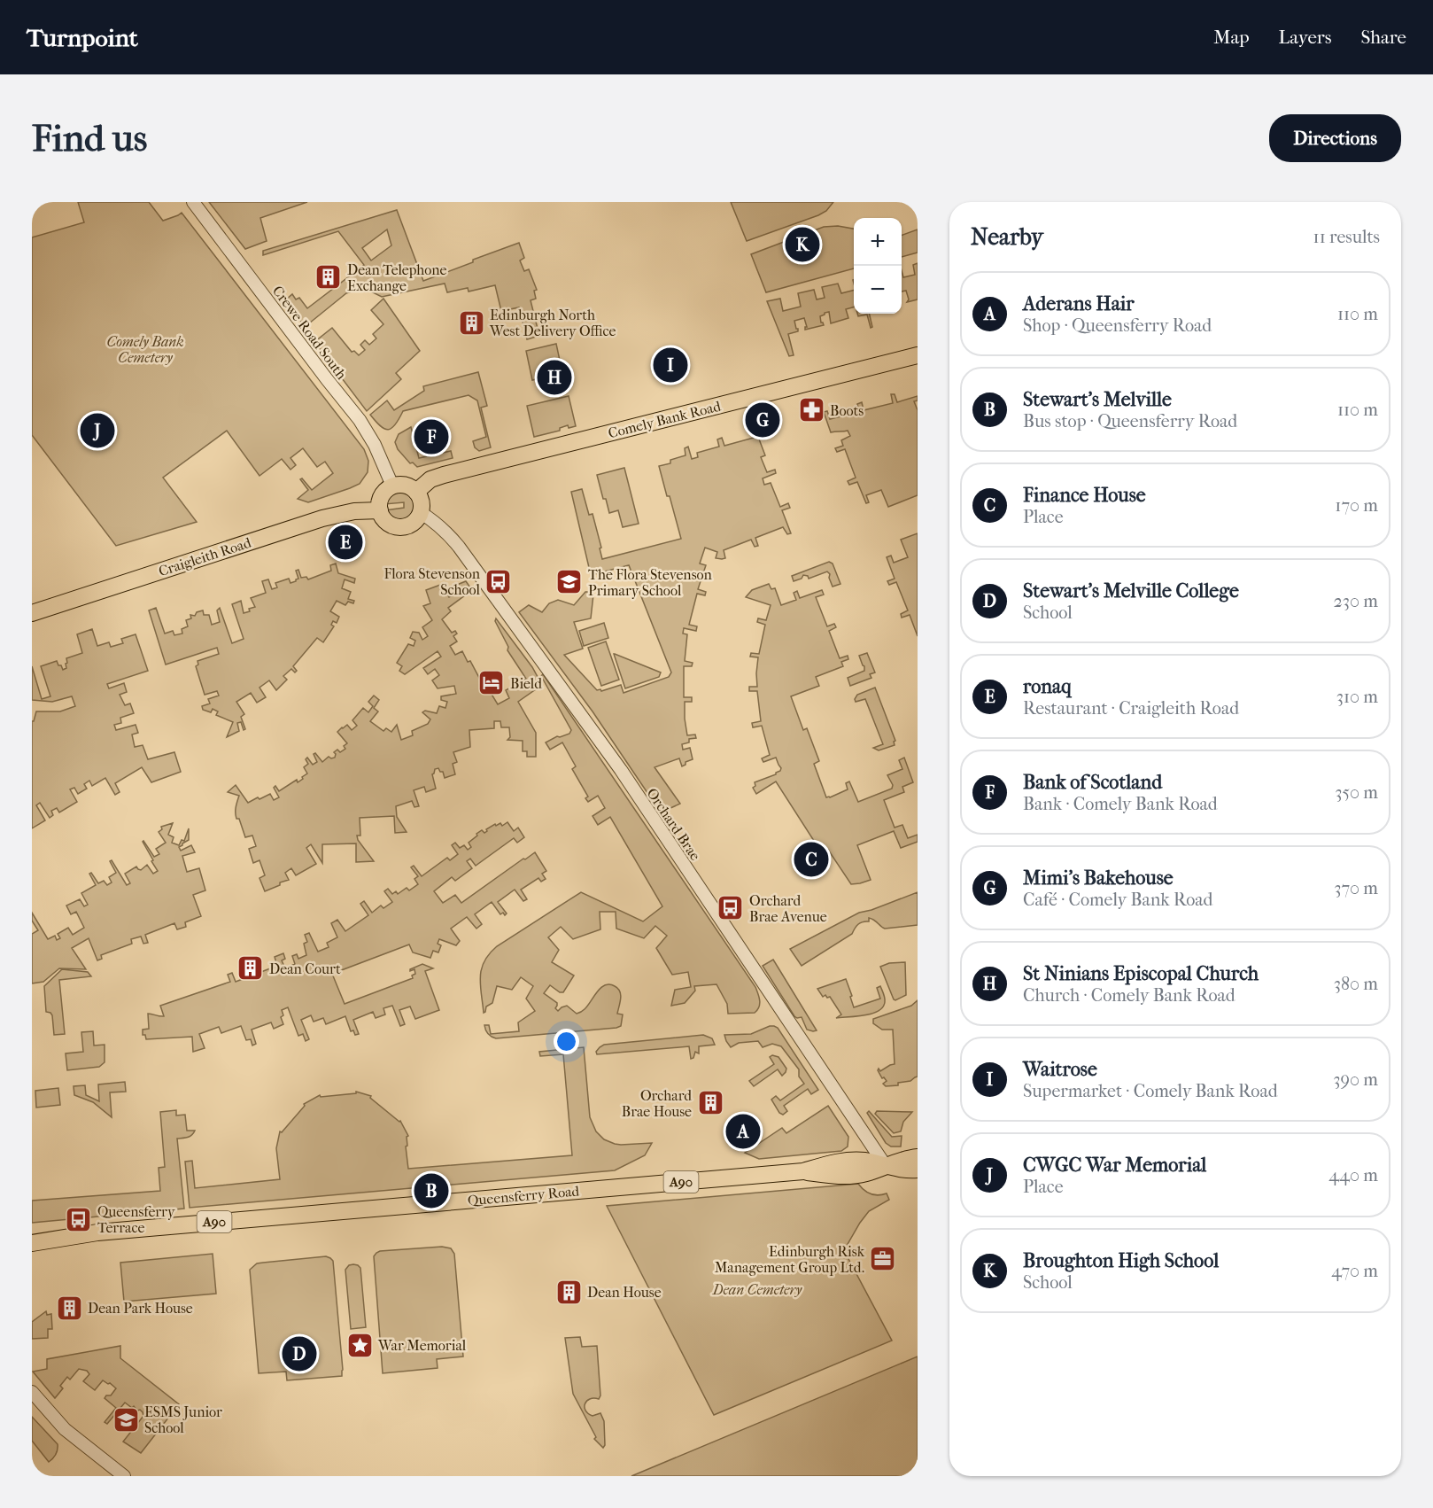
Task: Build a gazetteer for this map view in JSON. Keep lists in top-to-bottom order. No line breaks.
{"streets":{"main road":["Comely Bank Road","Craigleith Road","A90","Queensferry Road"],"street":["Crewe Road South","Orchard Brae"]},"crossings":[["Crewe Road South","Comely Bank Road"],["Crewe Road South","Craigleith Road"],["Crewe Road South","Orchard Brae"],["Comely Bank Road","Craigleith Road"],["Comely Bank Road","Orchard Brae"],["Craigleith Road","Orchard Brae"],["Orchard Brae","Queensferry Road"]],"parks":["Comely Bank Cemetery","Dean Cemetery"],"places":{"building":["Dean Telephone Exchange","Edinburgh North West Delivery Office","Dean Court","Orchard Brae House","Dean House","Dean Park House"],"pharmacy":["Boots"],"bus stop":["Flora Stevenson School","Orchard Brae Avenue","Queensferry Terrace"],"school or university":["The Flora Stevenson Primary School","ESMS Junior School"],"hotel":["Bield"],"office":["Edinburgh Risk Management Group Ltd."],"place":["War Memorial"]},"page":{"header":"Turnpoint","nav":["Map","Layers","Share"],"buttons":"Directions","title":"Find us","heading":["Nearby","11 results"],"map_buttons":["+","−"],"pins":["K","I","H","G","J","F","E","C","A","B","D"],"list":[{"mark":"A","name":"Aderans Hair","note":"Shop · Queensferry Road","value":"110 m"},{"mark":"B","name":"Stewart's Melville","note":"Bus stop · Queensferry Road","value":"110 m"},{"mark":"C","name":"Finance House","note":"Place","value":"170 m"},{"mark":"D","name":"Stewart's Melville College","note":"School","value":"230 m"},{"mark":"E","name":"ronaq","note":"Restaurant · Craigleith Road","value":"310 m"},{"mark":"F","name":"Bank of Scotland","note":"Bank · Comely Bank Road","value":"350 m"},{"mark":"G","name":"Mimi's Bakehouse","note":"Café · Comely Bank Road","value":"370 m"},{"mark":"H","name":"St Ninians Episcopal Church","note":"Church · Comely Bank Road","value":"380 m"},{"mark":"I","name":"Waitrose","note":"Supermarket · Comely Bank Road","value":"390 m"},{"mark":"J","name":"CWGC War Memorial","note":"Place","value":"440 m"},{"mark":"K","name":"Broughton High School","note":"School","value":"470 m"}]}}
